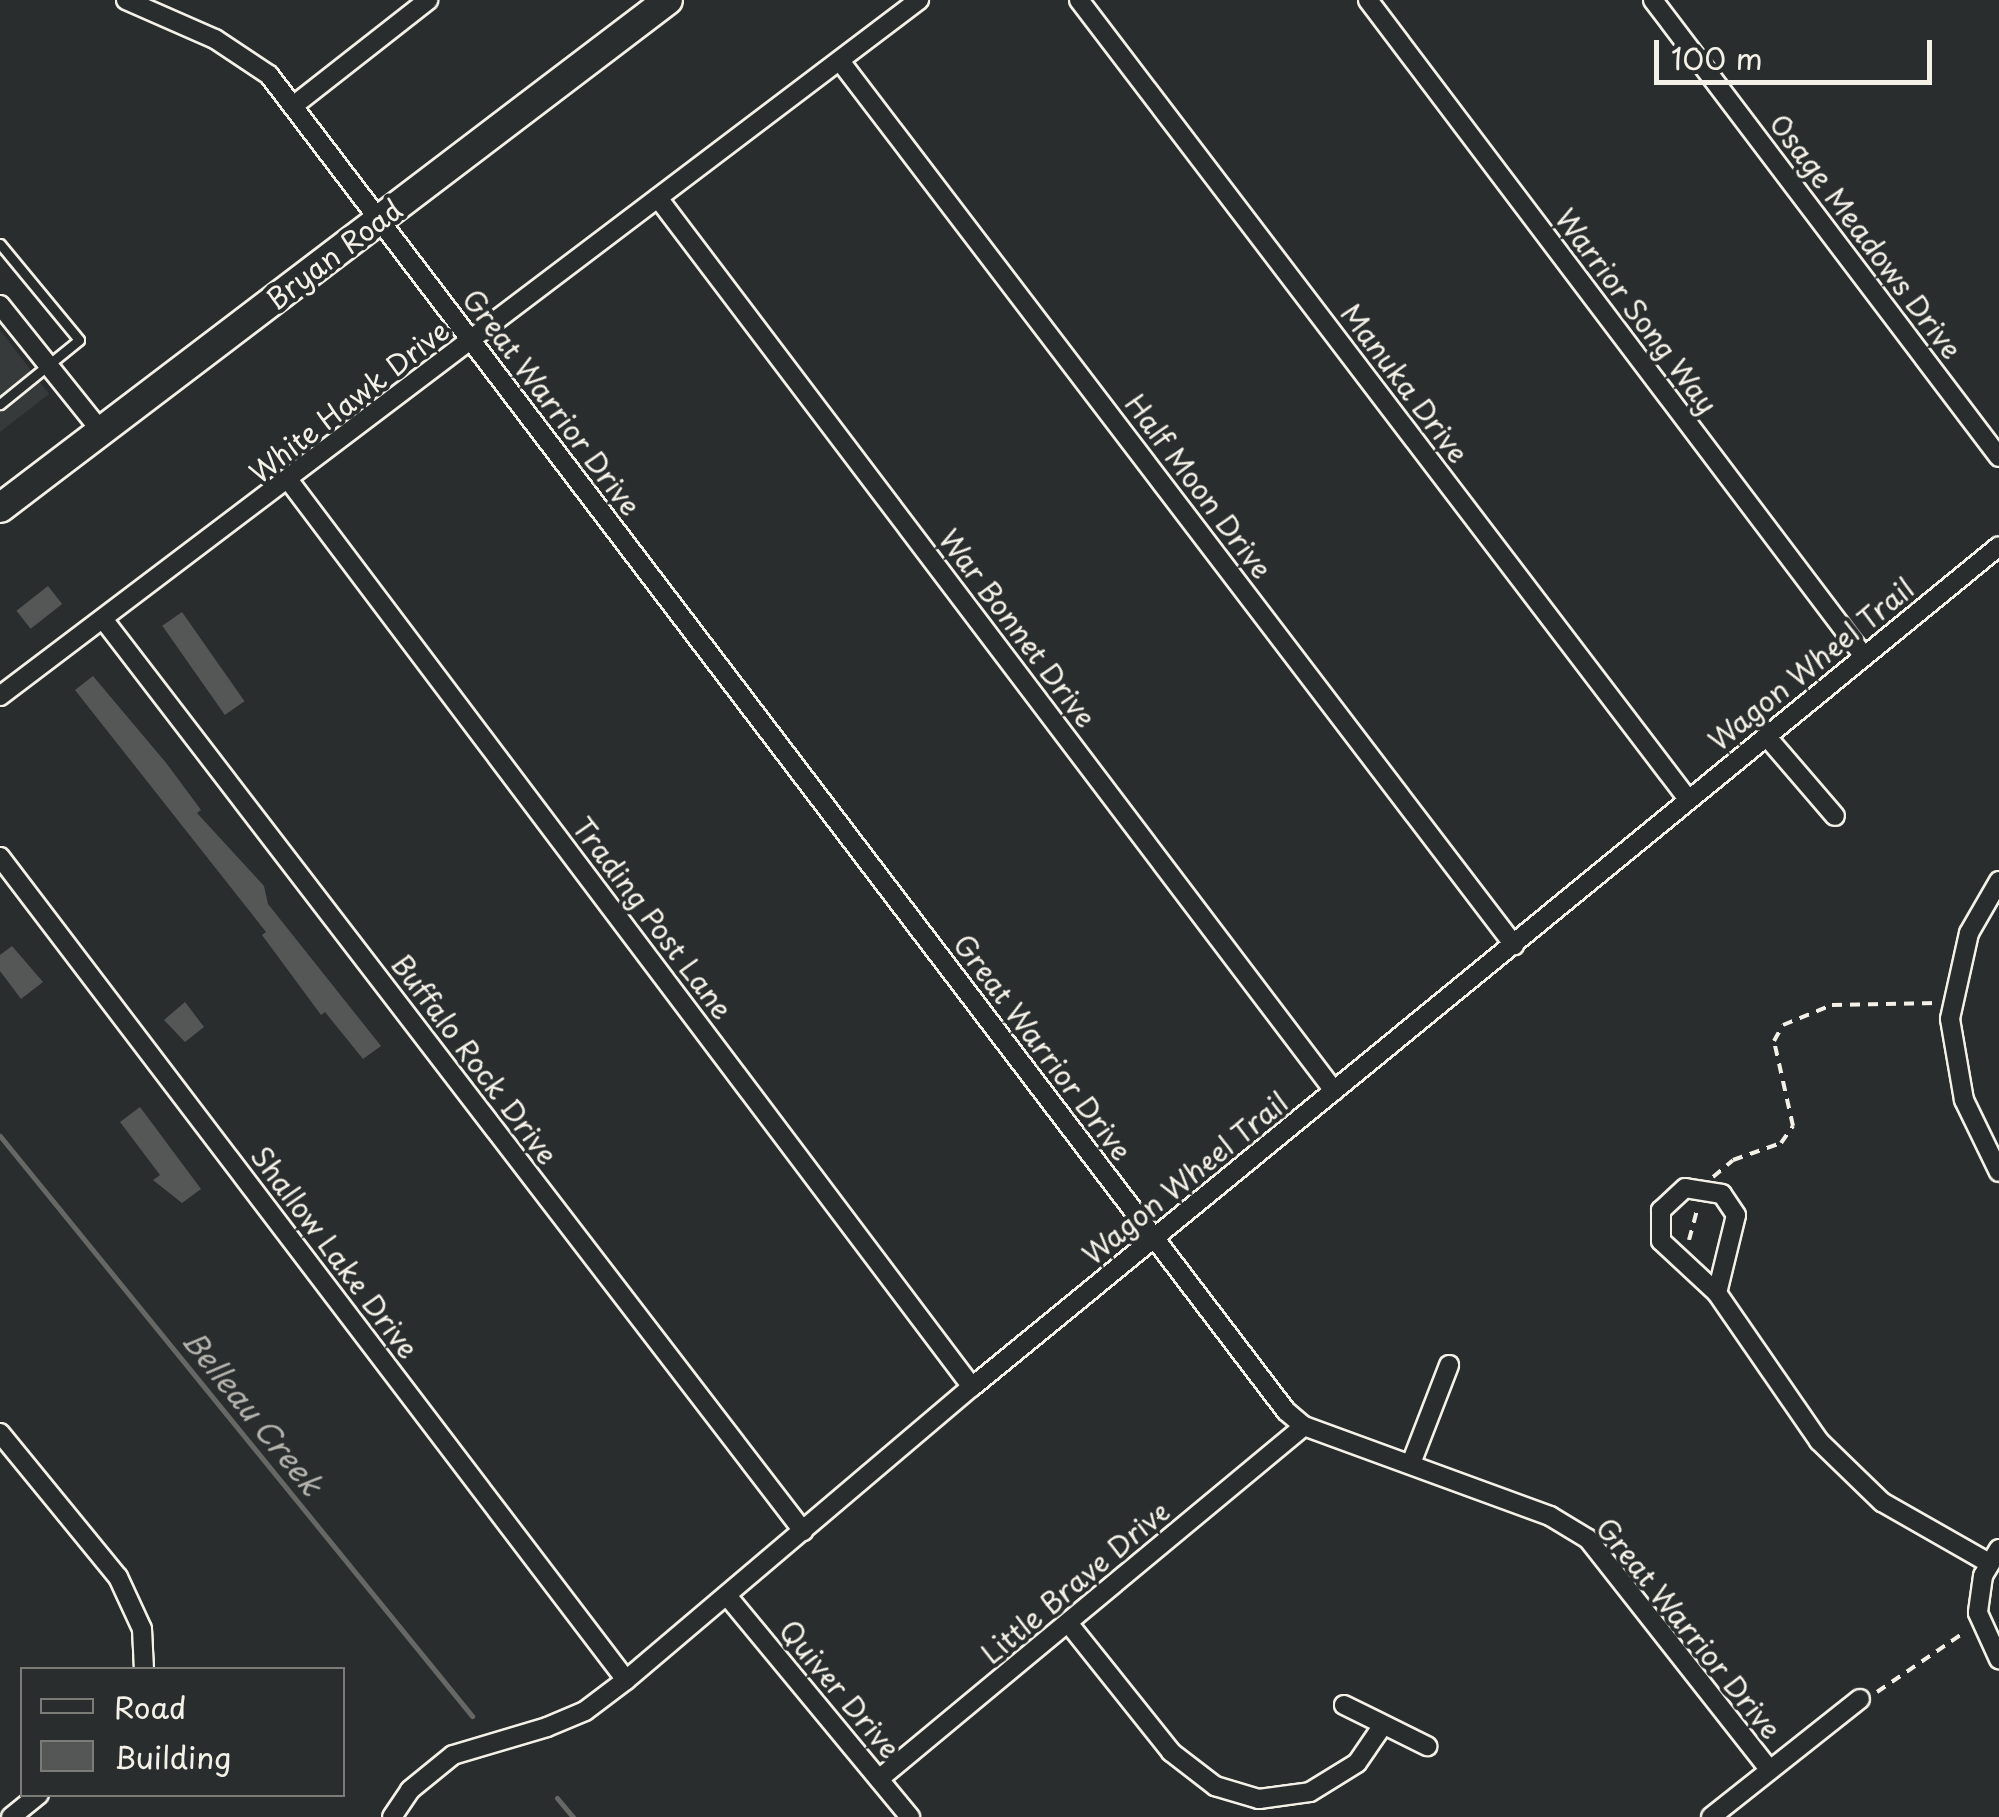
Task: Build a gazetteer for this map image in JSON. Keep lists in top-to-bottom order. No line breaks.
{"streets":{"main road":["Bryan Road"],"street":["Osage Meadows Drive","Warrior Song Way","Manuka Drive","White Hawk Drive","Great Warrior Drive","Half Moon Drive","War Bonnet Drive","Wagon Wheel Trail","Trading Post Lane","Buffalo Rock Drive","Shallow Lake Drive","Little Brave Drive","Quiver Drive"]},"crossings":[["Bryan Road","Great Warrior Drive"],["Warrior Song Way","Wagon Wheel Trail"],["Manuka Drive","Wagon Wheel Trail"],["White Hawk Drive","Great Warrior Drive"],["White Hawk Drive","Half Moon Drive"],["White Hawk Drive","War Bonnet Drive"],["White Hawk Drive","Trading Post Lane"],["White Hawk Drive","Buffalo Rock Drive"],["Great Warrior Drive","Wagon Wheel Trail"],["Great Warrior Drive","Little Brave Drive"],["Half Moon Drive","Wagon Wheel Trail"],["War Bonnet Drive","Wagon Wheel Trail"],["Wagon Wheel Trail","Trading Post Lane"],["Wagon Wheel Trail","Buffalo Rock Drive"],["Wagon Wheel Trail","Shallow Lake Drive"],["Wagon Wheel Trail","Quiver Drive"],["Little Brave Drive","Quiver Drive"]],"water":["Belleau Creek"],"legend":["Road","Building"],"scale_bar":"100 m"}
